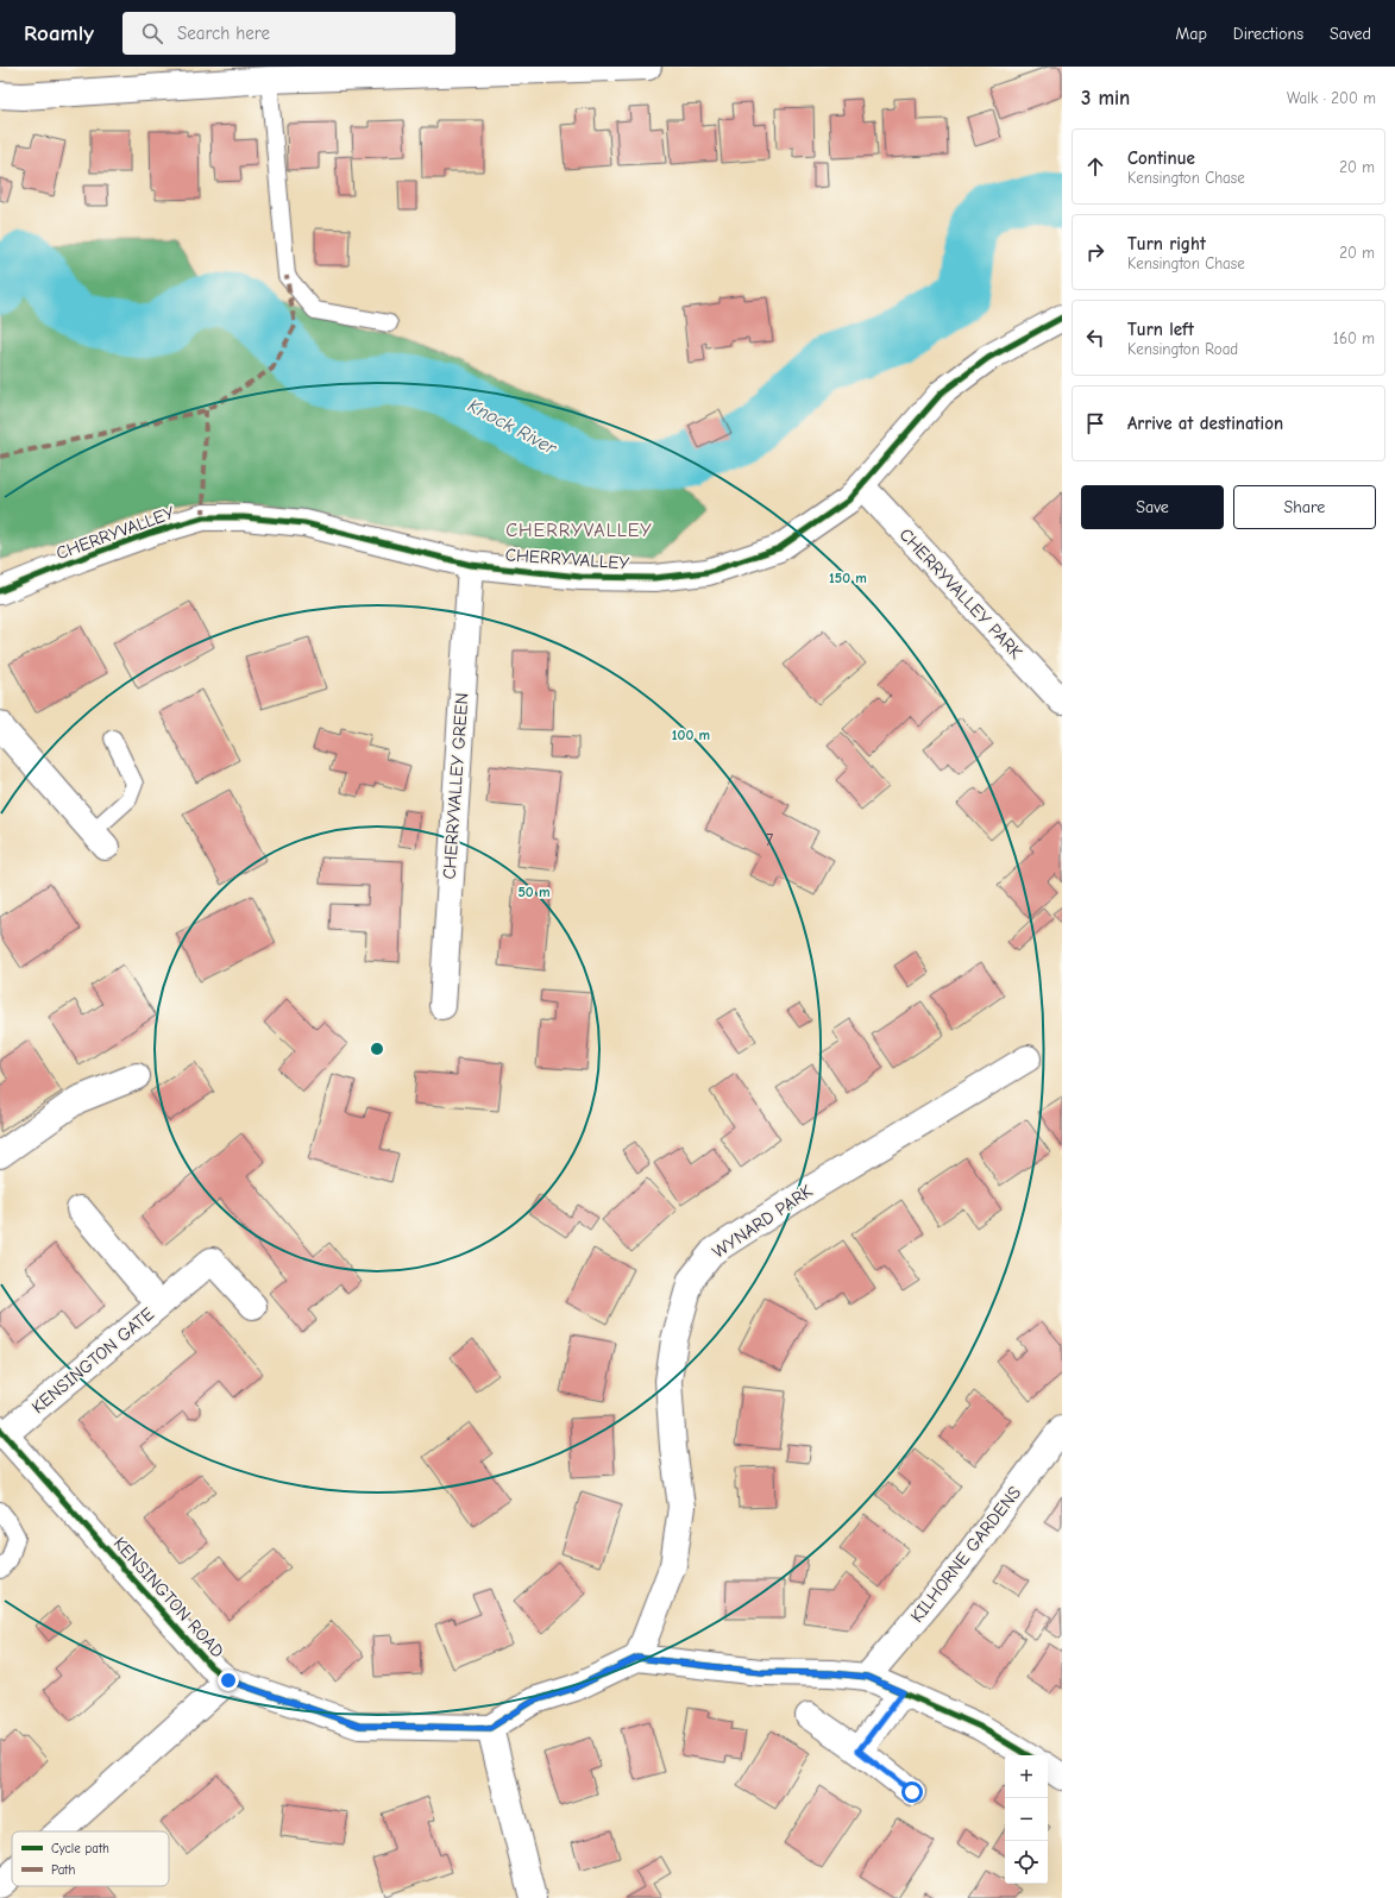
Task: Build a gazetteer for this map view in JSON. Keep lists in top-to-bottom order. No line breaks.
{"streets":{"street":["CHERRYVALLEY","CHERRYVALLEY PARK","CHERRYVALLEY GREEN","WYNARD PARK","KENSINGTON GATE","KILHORNE GARDENS","KENSINGTON ROAD"]},"crossings":[["CHERRYVALLEY","CHERRYVALLEY PARK"],["CHERRYVALLEY","CHERRYVALLEY GREEN"],["KENSINGTON GATE","KENSINGTON ROAD"]],"districts":["CHERRYVALLEY"],"water":["Knock River"],"house_numbers":["7"],"legend":["Cycle path","Path"],"page":{"header":"Roamly","search":"Search here","nav":["Map","Directions","Saved"],"heading":["3 min","Walk · 200 m"],"list":[["Continue","Kensington Chase","20 m"],["Turn right","Kensington Chase","20 m"],["Turn left","Kensington Road","160 m"],"Arrive at destination"],"buttons":["Save","Share"],"map_buttons":["+","−"]},"rings":["150 m","100 m","50 m"]}
